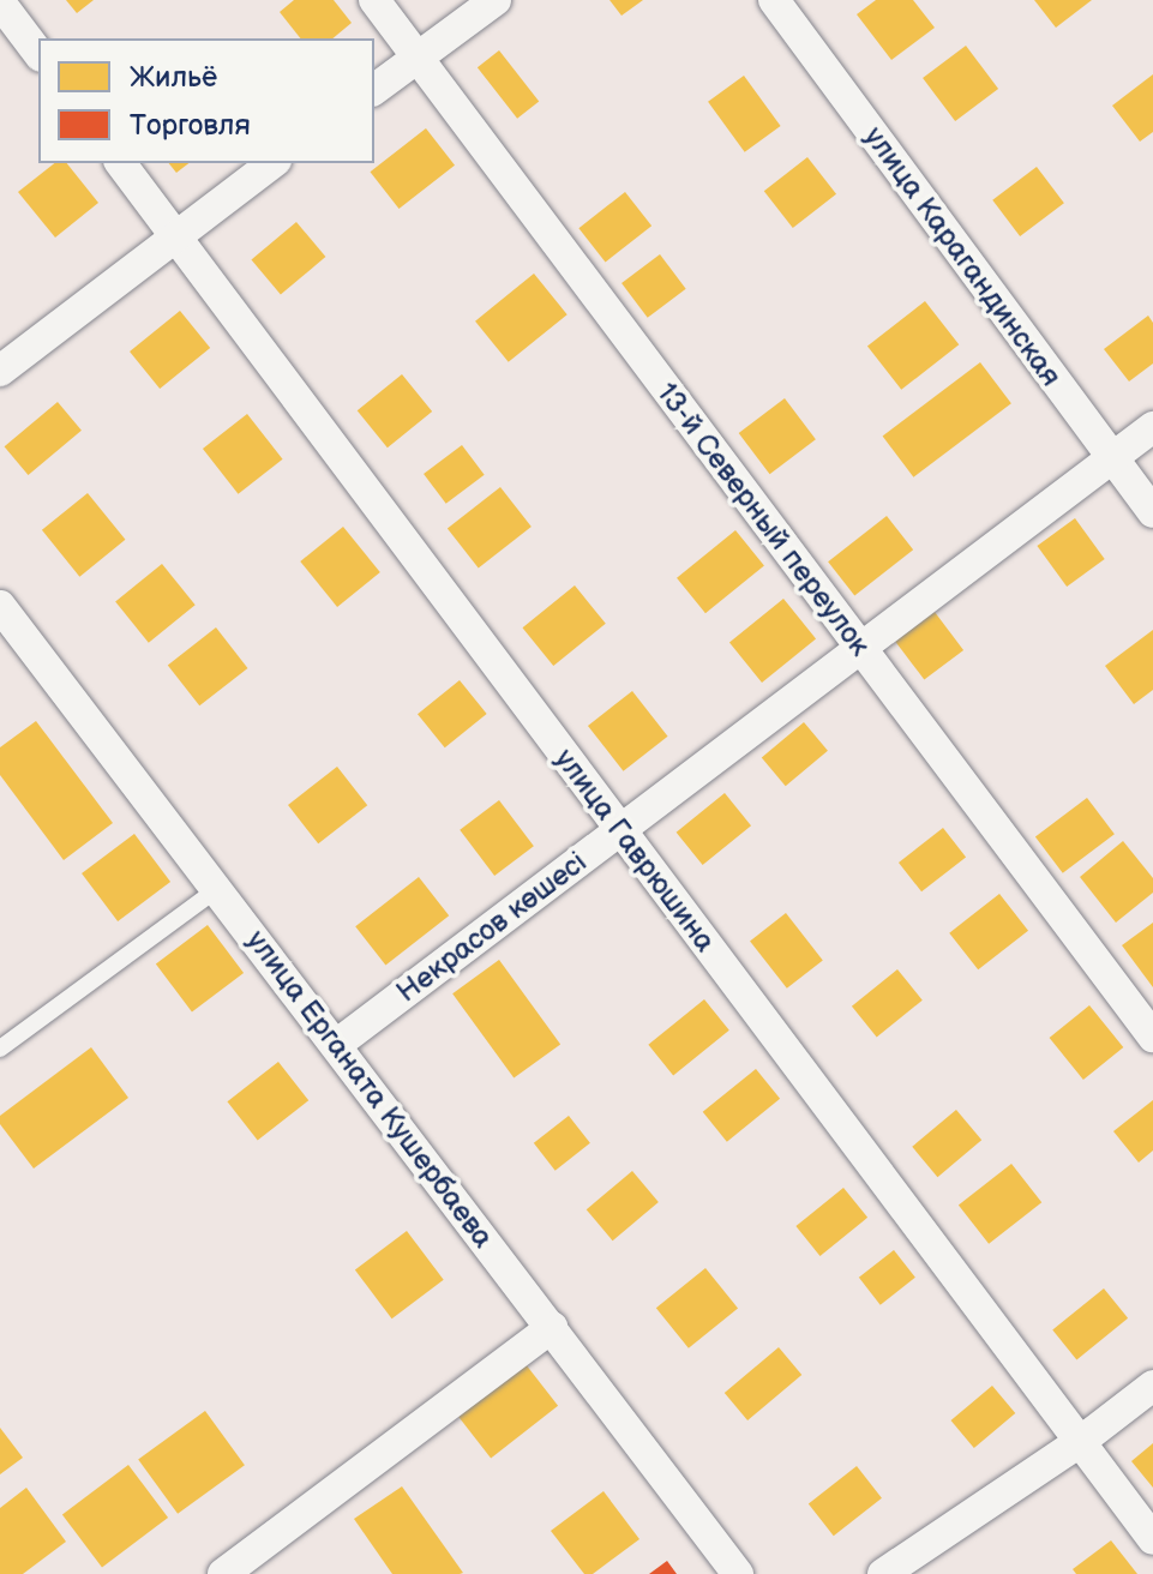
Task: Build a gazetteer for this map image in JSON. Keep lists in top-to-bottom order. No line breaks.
{"streets":{"street":["улица Карагандинская","13-й Северный переулок","улица Гаврюшина","Некрасов көшесі","улица Ерганата Кушербаева"]},"crossings":[["улица Карагандинская","Некрасов көшесі"],["13-й Северный переулок","Некрасов көшесі"],["улица Гаврюшина","Некрасов көшесі"],["Некрасов көшесі","улица Ерганата Кушербаева"]],"legend":["Жильё","Торговля"]}
